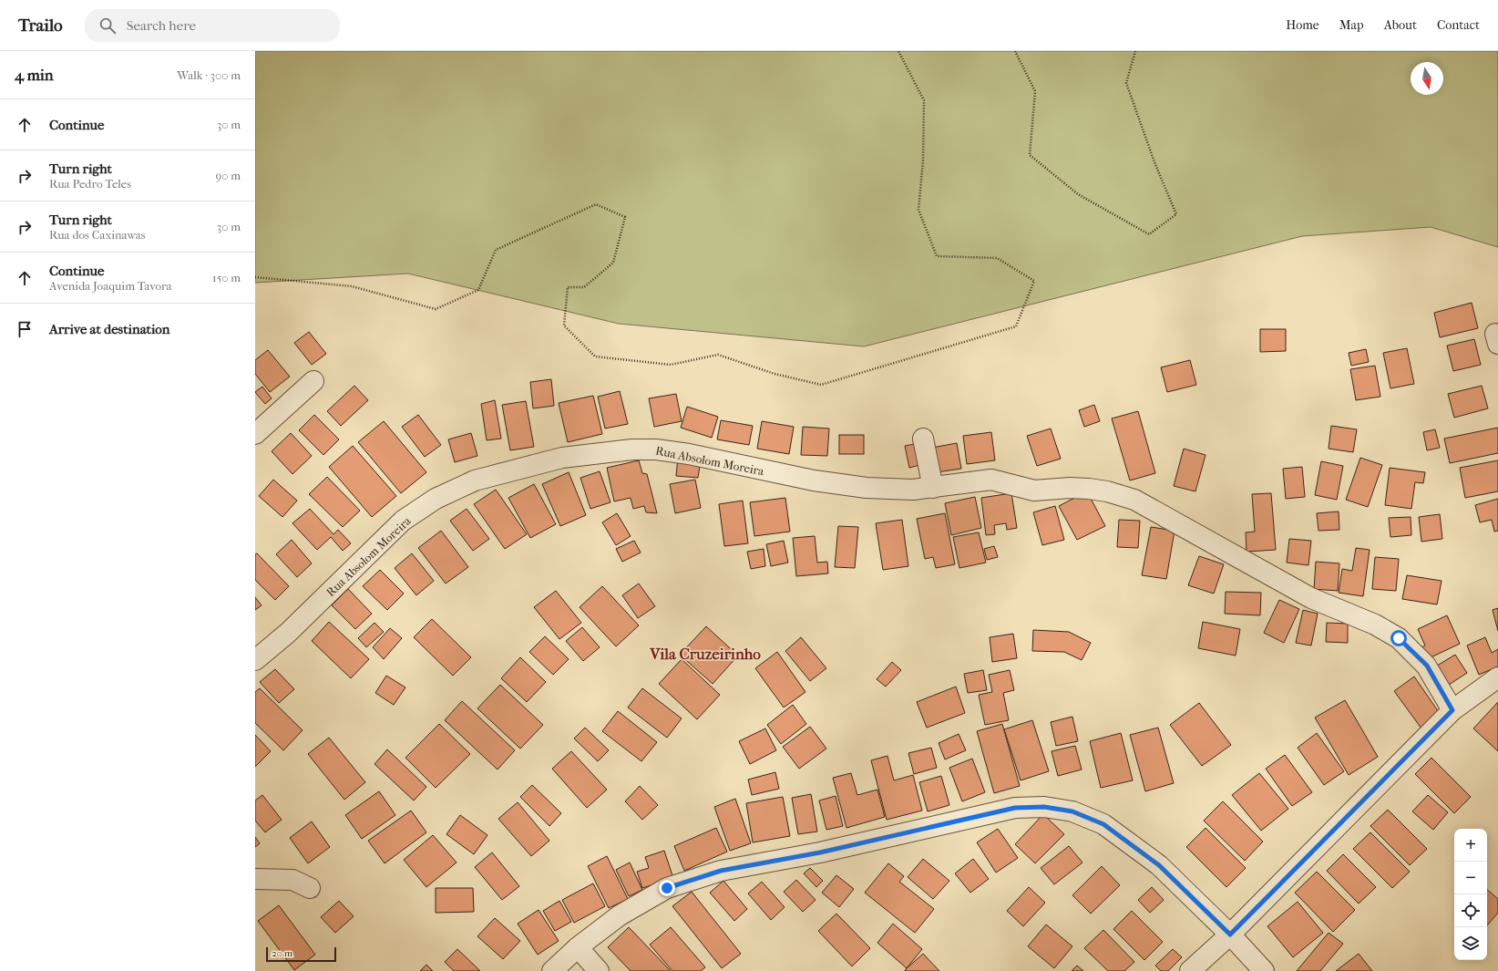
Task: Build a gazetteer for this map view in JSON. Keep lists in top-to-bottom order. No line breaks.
{"streets":{"street":["Rua Absolom Moreira"]},"districts":["Vila Cruzeirinho"],"scale_bar":"20 m","north":"bottom","page":{"header":"Trailo","search":"Search here","nav":["Home","Map","About","Contact"],"heading":["4 min","Walk · 300 m"],"list":[["Continue","30 m"],["Turn right","Rua Pedro Teles","90 m"],["Turn right","Rua dos Caxinawas","30 m"],["Continue","Avenida Joaquim Tavora","150 m"],"Arrive at destination"],"map_buttons":["+","−"],"scale":"20 m"}}
